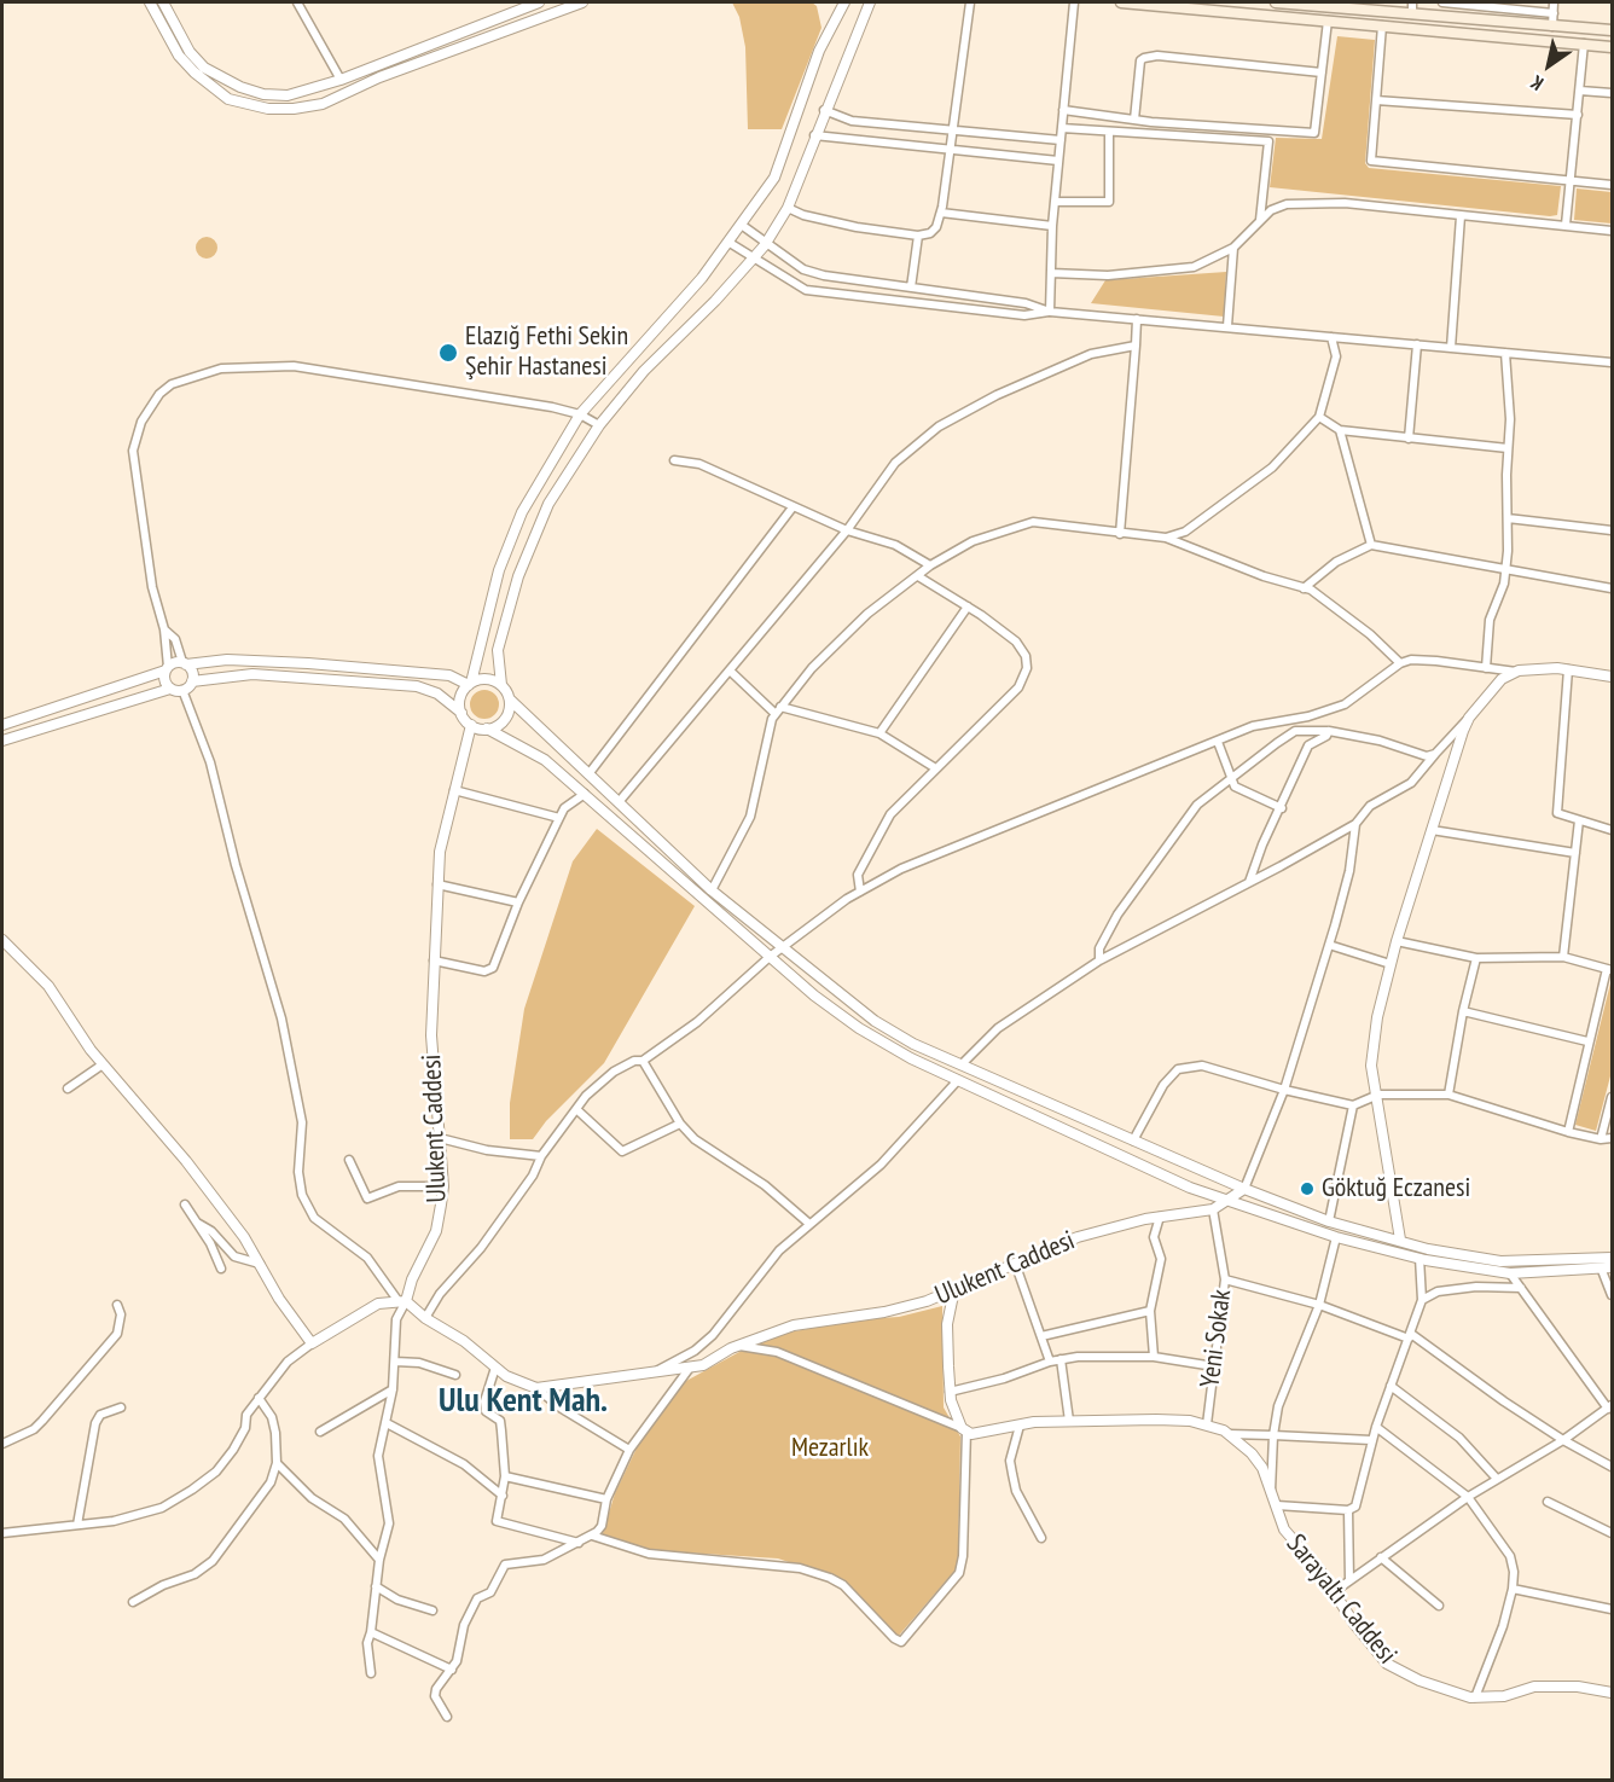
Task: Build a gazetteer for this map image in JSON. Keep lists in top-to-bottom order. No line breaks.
{"streets":{"street":["Ulukent Caddesi","Yeni Sokak","Sarayaltı Caddesi"]},"crossings":[["Ulukent Caddesi","Yeni Sokak"],["Yeni Sokak","Sarayaltı Caddesi"]],"districts":["Ulu Kent Mah."],"parks":["Mezarlık"],"places":["Elazığ Fethi Sekin Şehir Hastanesi","Göktuğ Eczanesi"],"north":"bottom left"}
